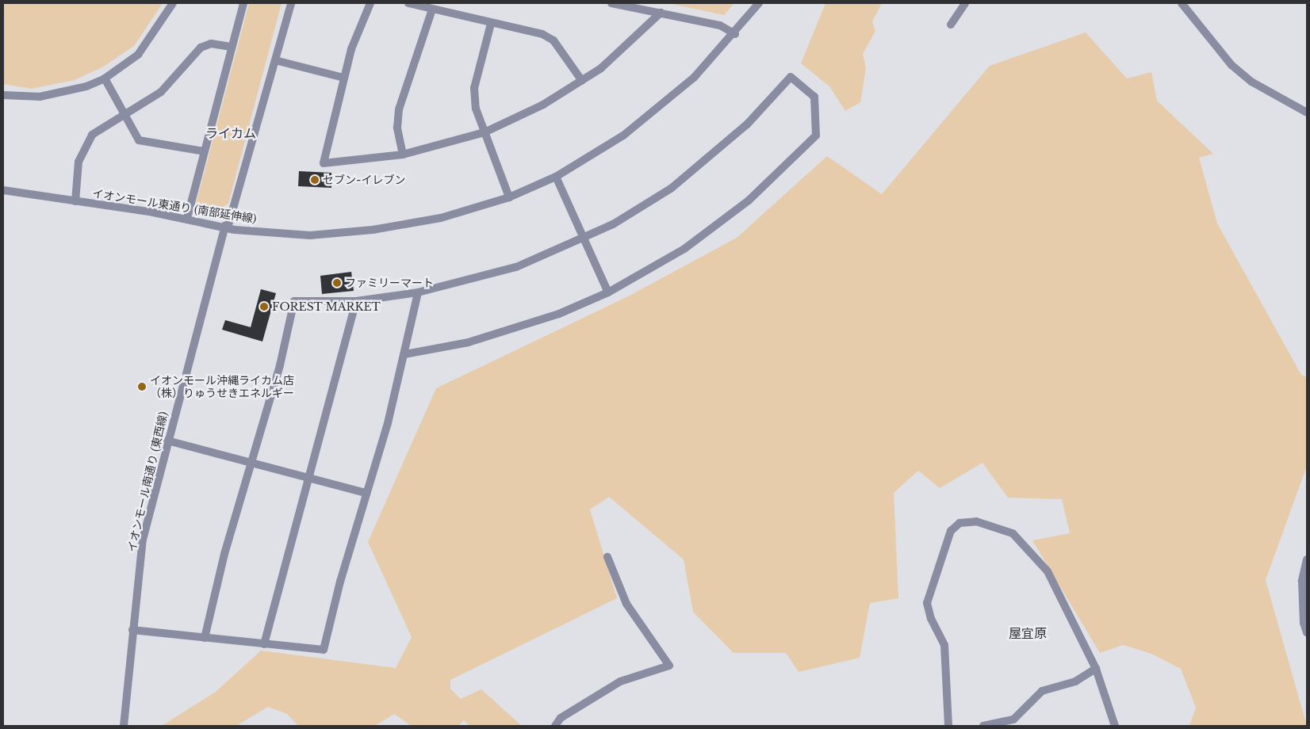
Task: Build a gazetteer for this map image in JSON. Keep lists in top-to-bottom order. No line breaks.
{"streets":{"street":["イオンモール東通り (南部延伸線)","イオンモール南通り (東西線)"]},"crossings":[["イオンモール東通り (南部延伸線)","イオンモール南通り (東西線)"]],"districts":["ライカム","屋宜原"],"places":["セブン-イレブン","ファミリーマート","FOREST MARKET","イオンモール沖縄ライカム店 （株）りゅうせきエネルギー"]}
